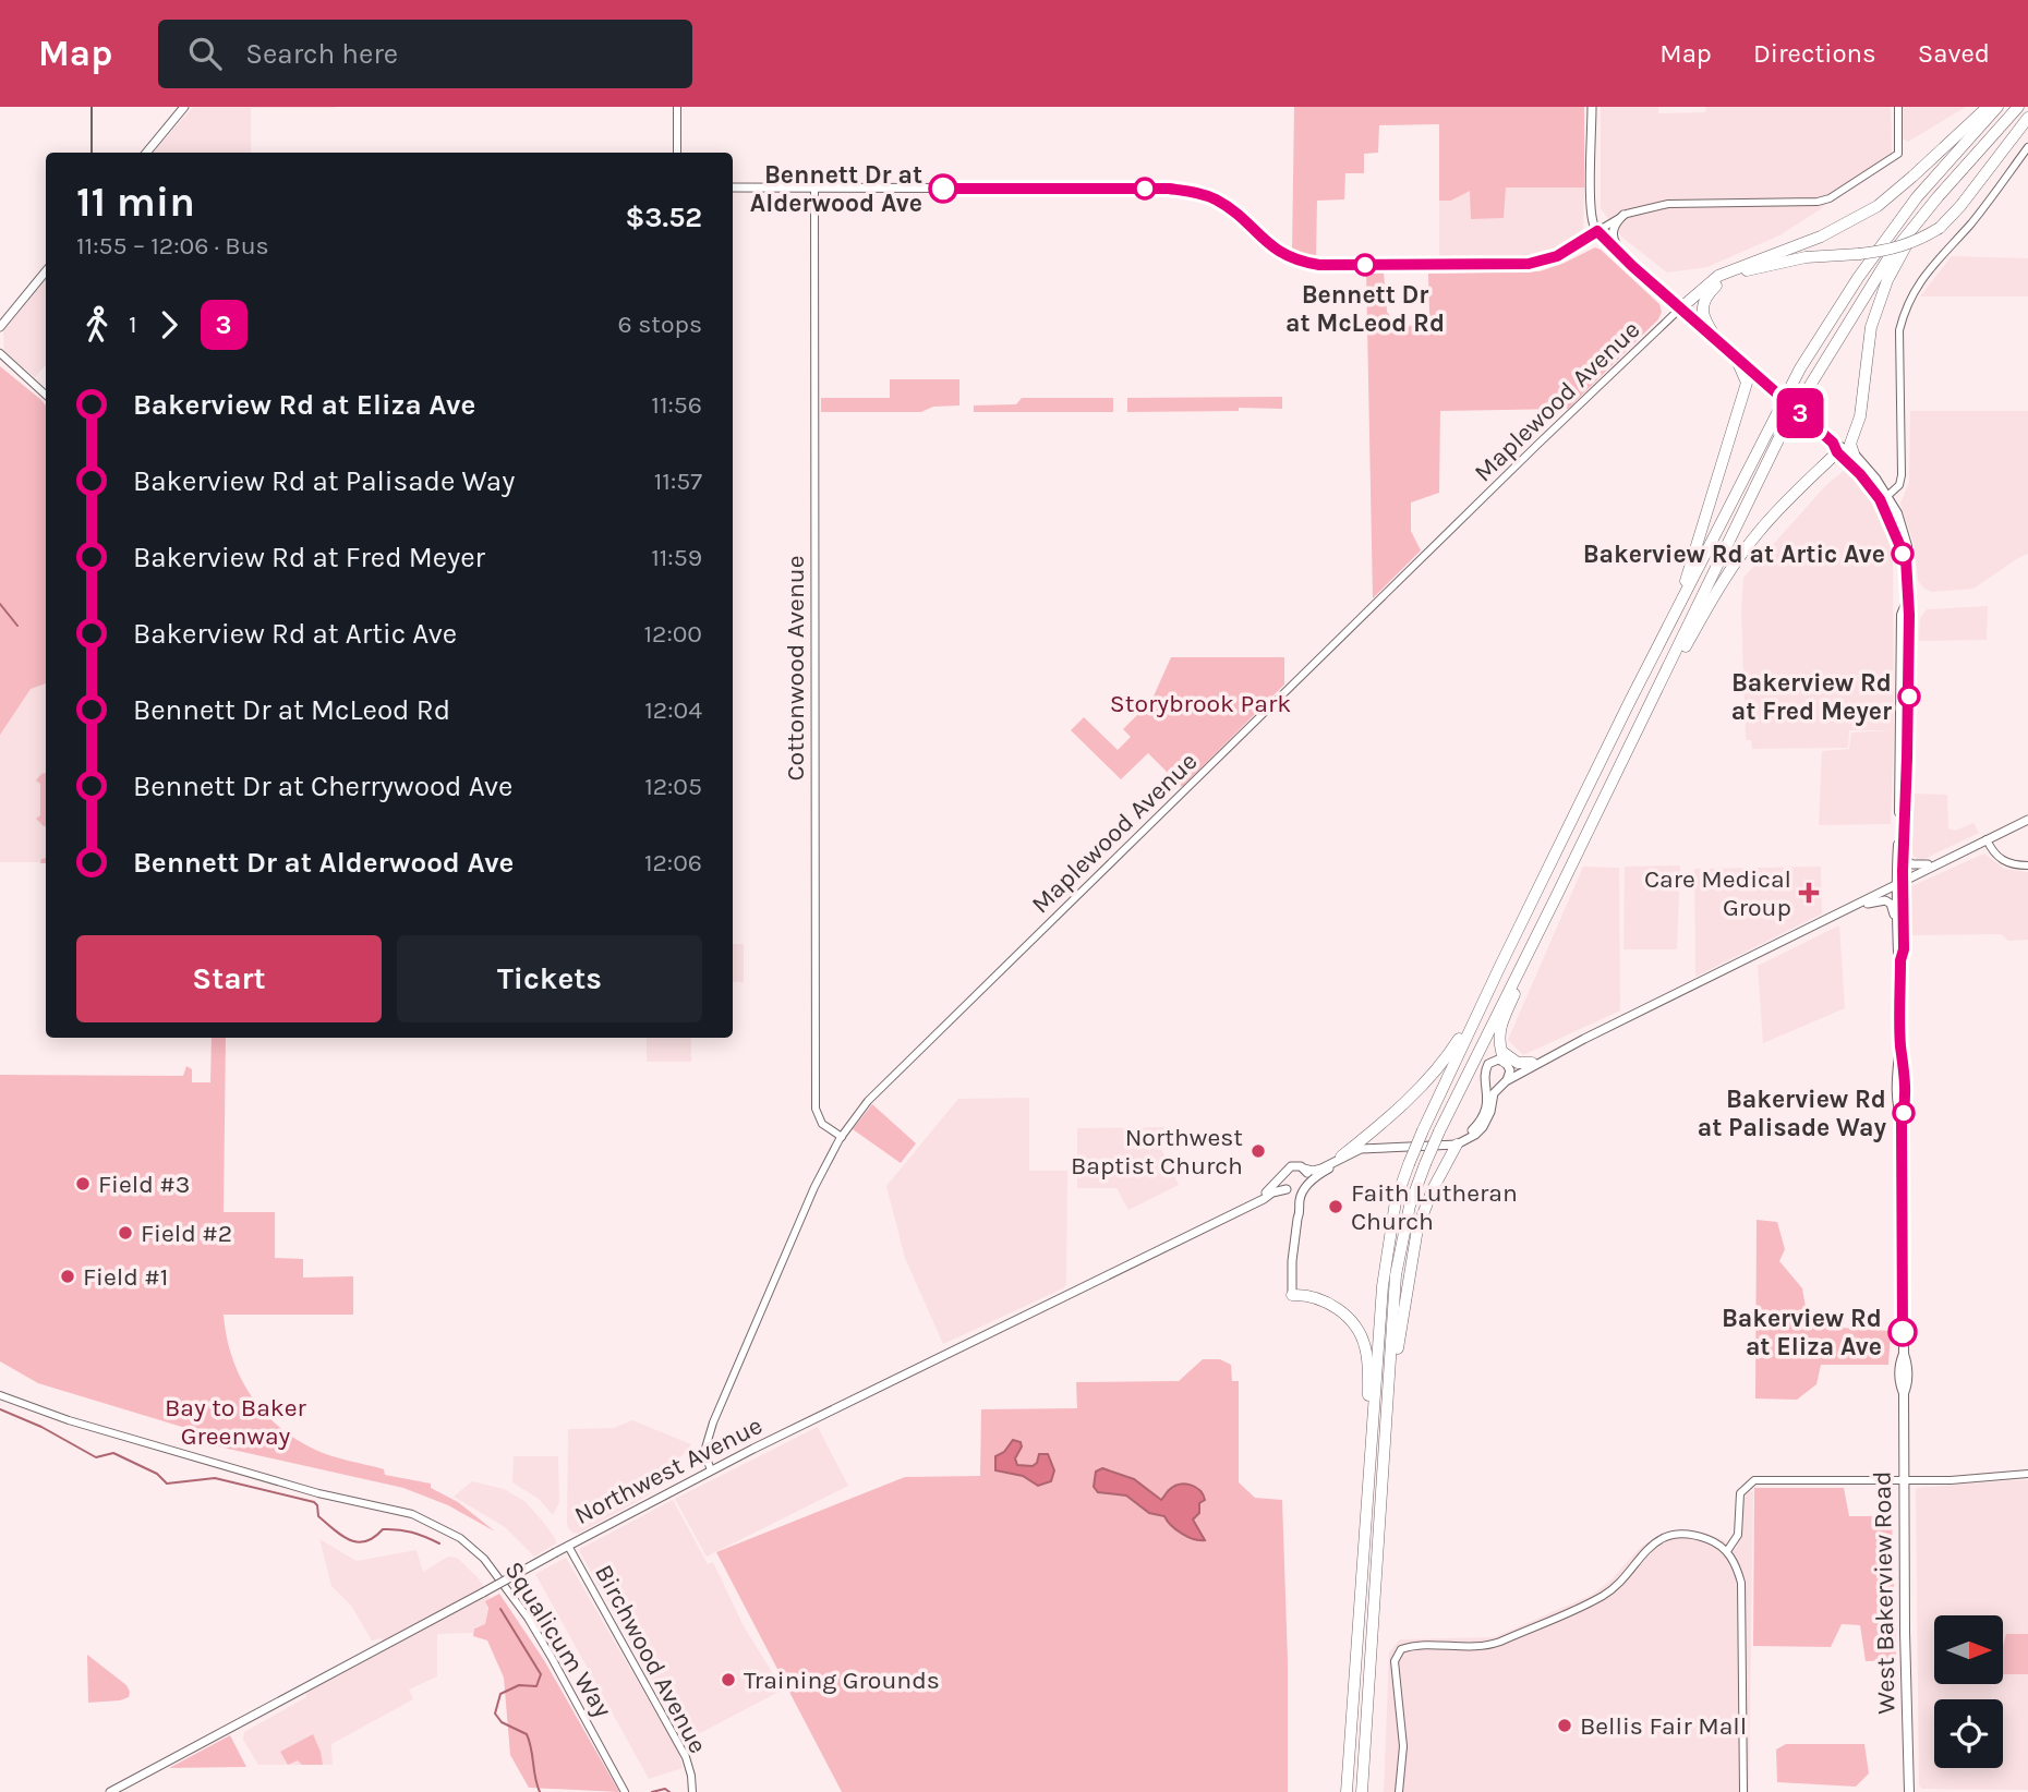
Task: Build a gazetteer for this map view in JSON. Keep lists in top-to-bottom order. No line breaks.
{"streets":{"main road":["Northwest Avenue","West Bakerview Road"],"street":["Maplewood Avenue","Cottonwood Avenue","Squalicum Way","Birchwood Avenue"]},"crossings":[["Maplewood Avenue","Cottonwood Avenue"],["Maplewood Avenue","Northwest Avenue"],["Maplewood Avenue","West Bakerview Road"],["Northwest Avenue","Birchwood Avenue"]],"parks":["Storybrook Park","Bay to Baker Greenway"],"places":{"other":["Bennett Dr at Alderwood Ave","Bennett Dr at McLeod Rd","Bakerview Rd at Artic Ave","Bakerview Rd at Fred Meyer","Bakerview Rd at Palisade Way","Northwest Baptist Church","Field #3","Faith Lutheran Church","Field #2","Field #1","Bakerview Rd at Eliza Ave","Training Grounds","Bellis Fair Mall"],"health":["Care Medical Group"]},"lines":["bus line 3"],"north":"right","page":{"header":"Map","search":"Search here","nav":["Map","Directions","Saved"],"on_map":"3","heading":["11 min","11:55 – 12:06 · Bus","$3.52"],"legs":["1","3","6 stops"],"list":[{"name":"Bakerview Rd at Eliza Ave","value":"11:56"},{"name":"Bakerview Rd at Palisade Way","value":"11:57"},{"name":"Bakerview Rd at Fred Meyer","value":"11:59"},{"name":"Bakerview Rd at Artic Ave","value":"12:00"},{"name":"Bennett Dr at McLeod Rd","value":"12:04"},{"name":"Bennett Dr at Cherrywood Ave","value":"12:05"},{"name":"Bennett Dr at Alderwood Ave","value":"12:06"}],"buttons":["Start","Tickets"]}}
